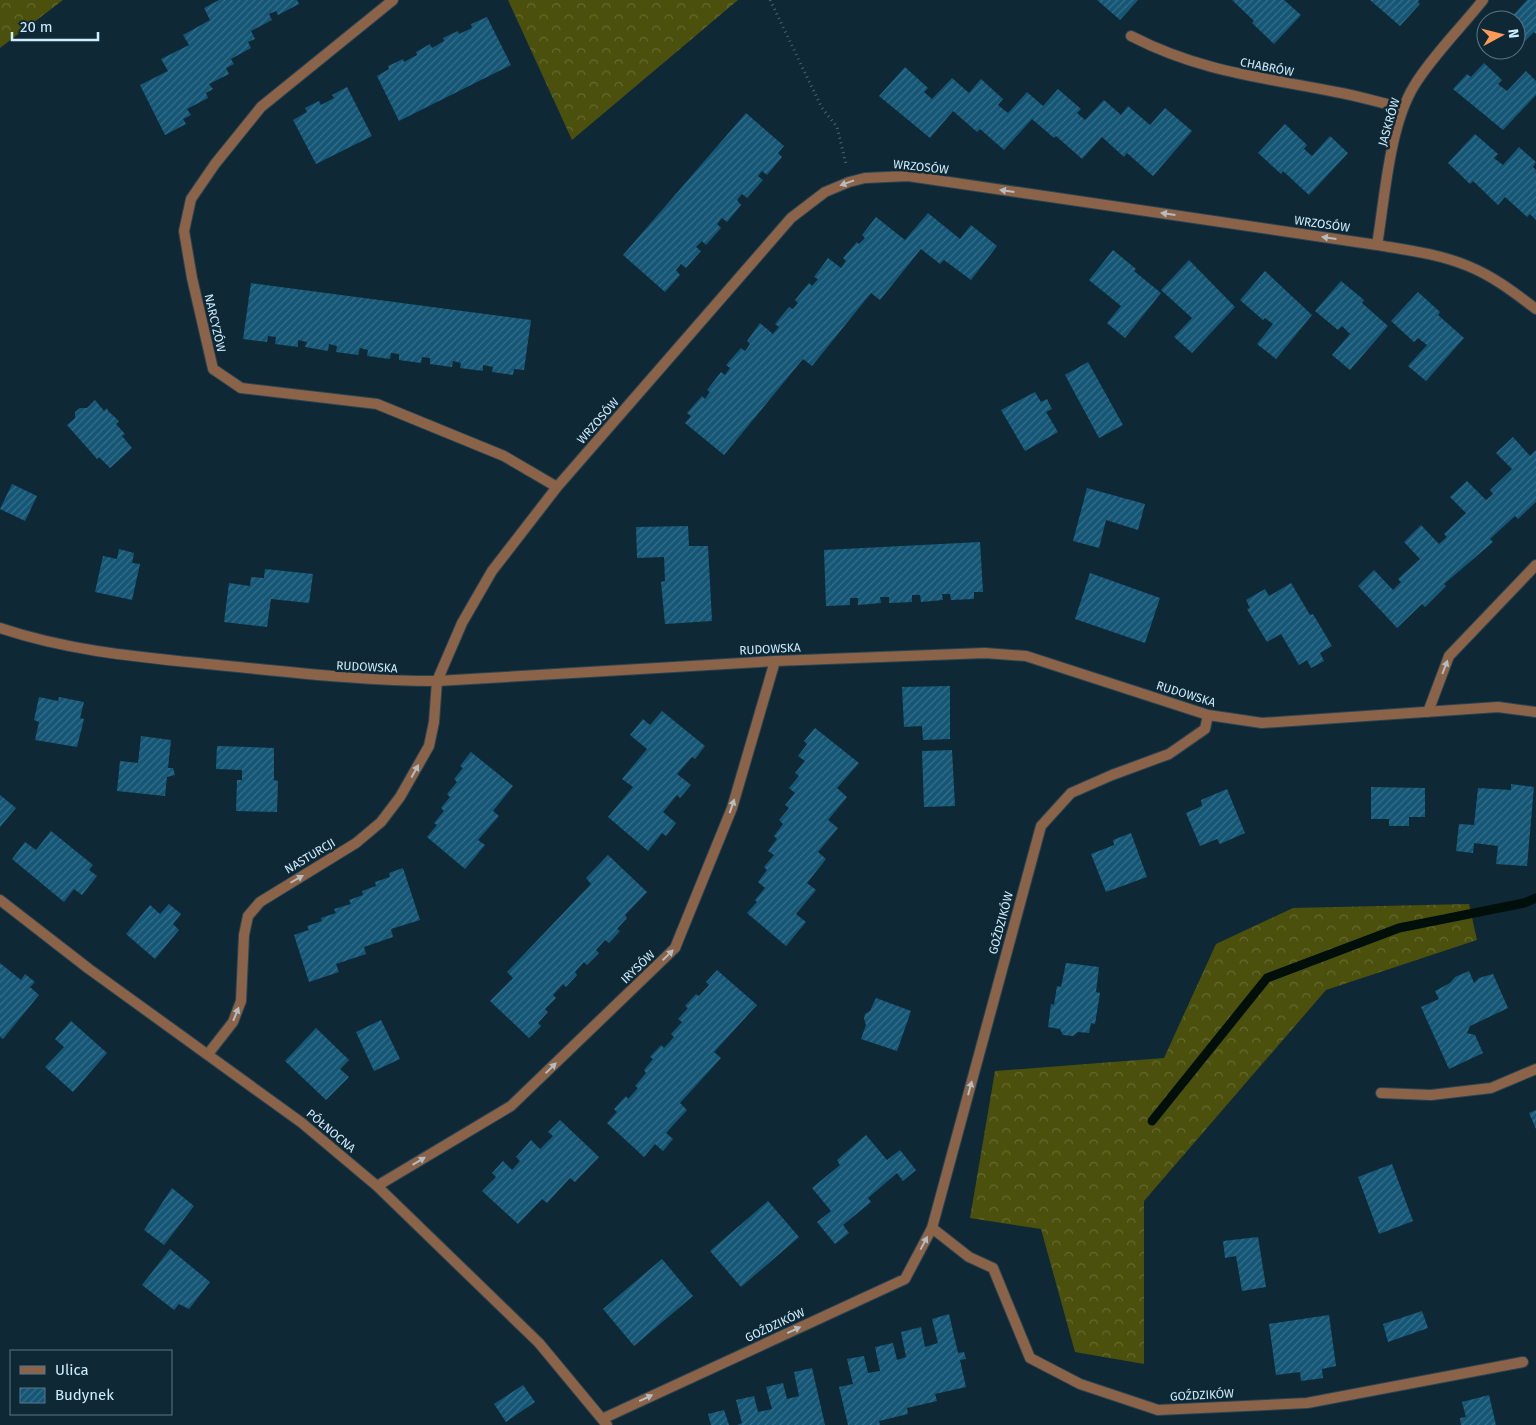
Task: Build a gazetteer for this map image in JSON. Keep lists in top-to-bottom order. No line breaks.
{"streets":{"street":["CHABRÓW","JASKRÓW","WRZOSÓW","NARCYZÓW","RUDOWSKA","NASTURCJI","GOŹDZIKÓW","IRYSÓW","PÓŁNOCNA"]},"crossings":[["CHABRÓW","JASKRÓW"],["JASKRÓW","WRZOSÓW"],["WRZOSÓW","NARCYZÓW"],["WRZOSÓW","RUDOWSKA"],["WRZOSÓW","NASTURCJI"],["RUDOWSKA","NASTURCJI"],["RUDOWSKA","GOŹDZIKÓW"],["RUDOWSKA","IRYSÓW"],["NASTURCJI","PÓŁNOCNA"],["GOŹDZIKÓW","PÓŁNOCNA"],["IRYSÓW","PÓŁNOCNA"]],"one_way":["WRZOSÓW","NASTURCJI","GOŹDZIKÓW","IRYSÓW"],"legend":["Ulica","Budynek"],"scale_bar":"20 m","north":"right"}
